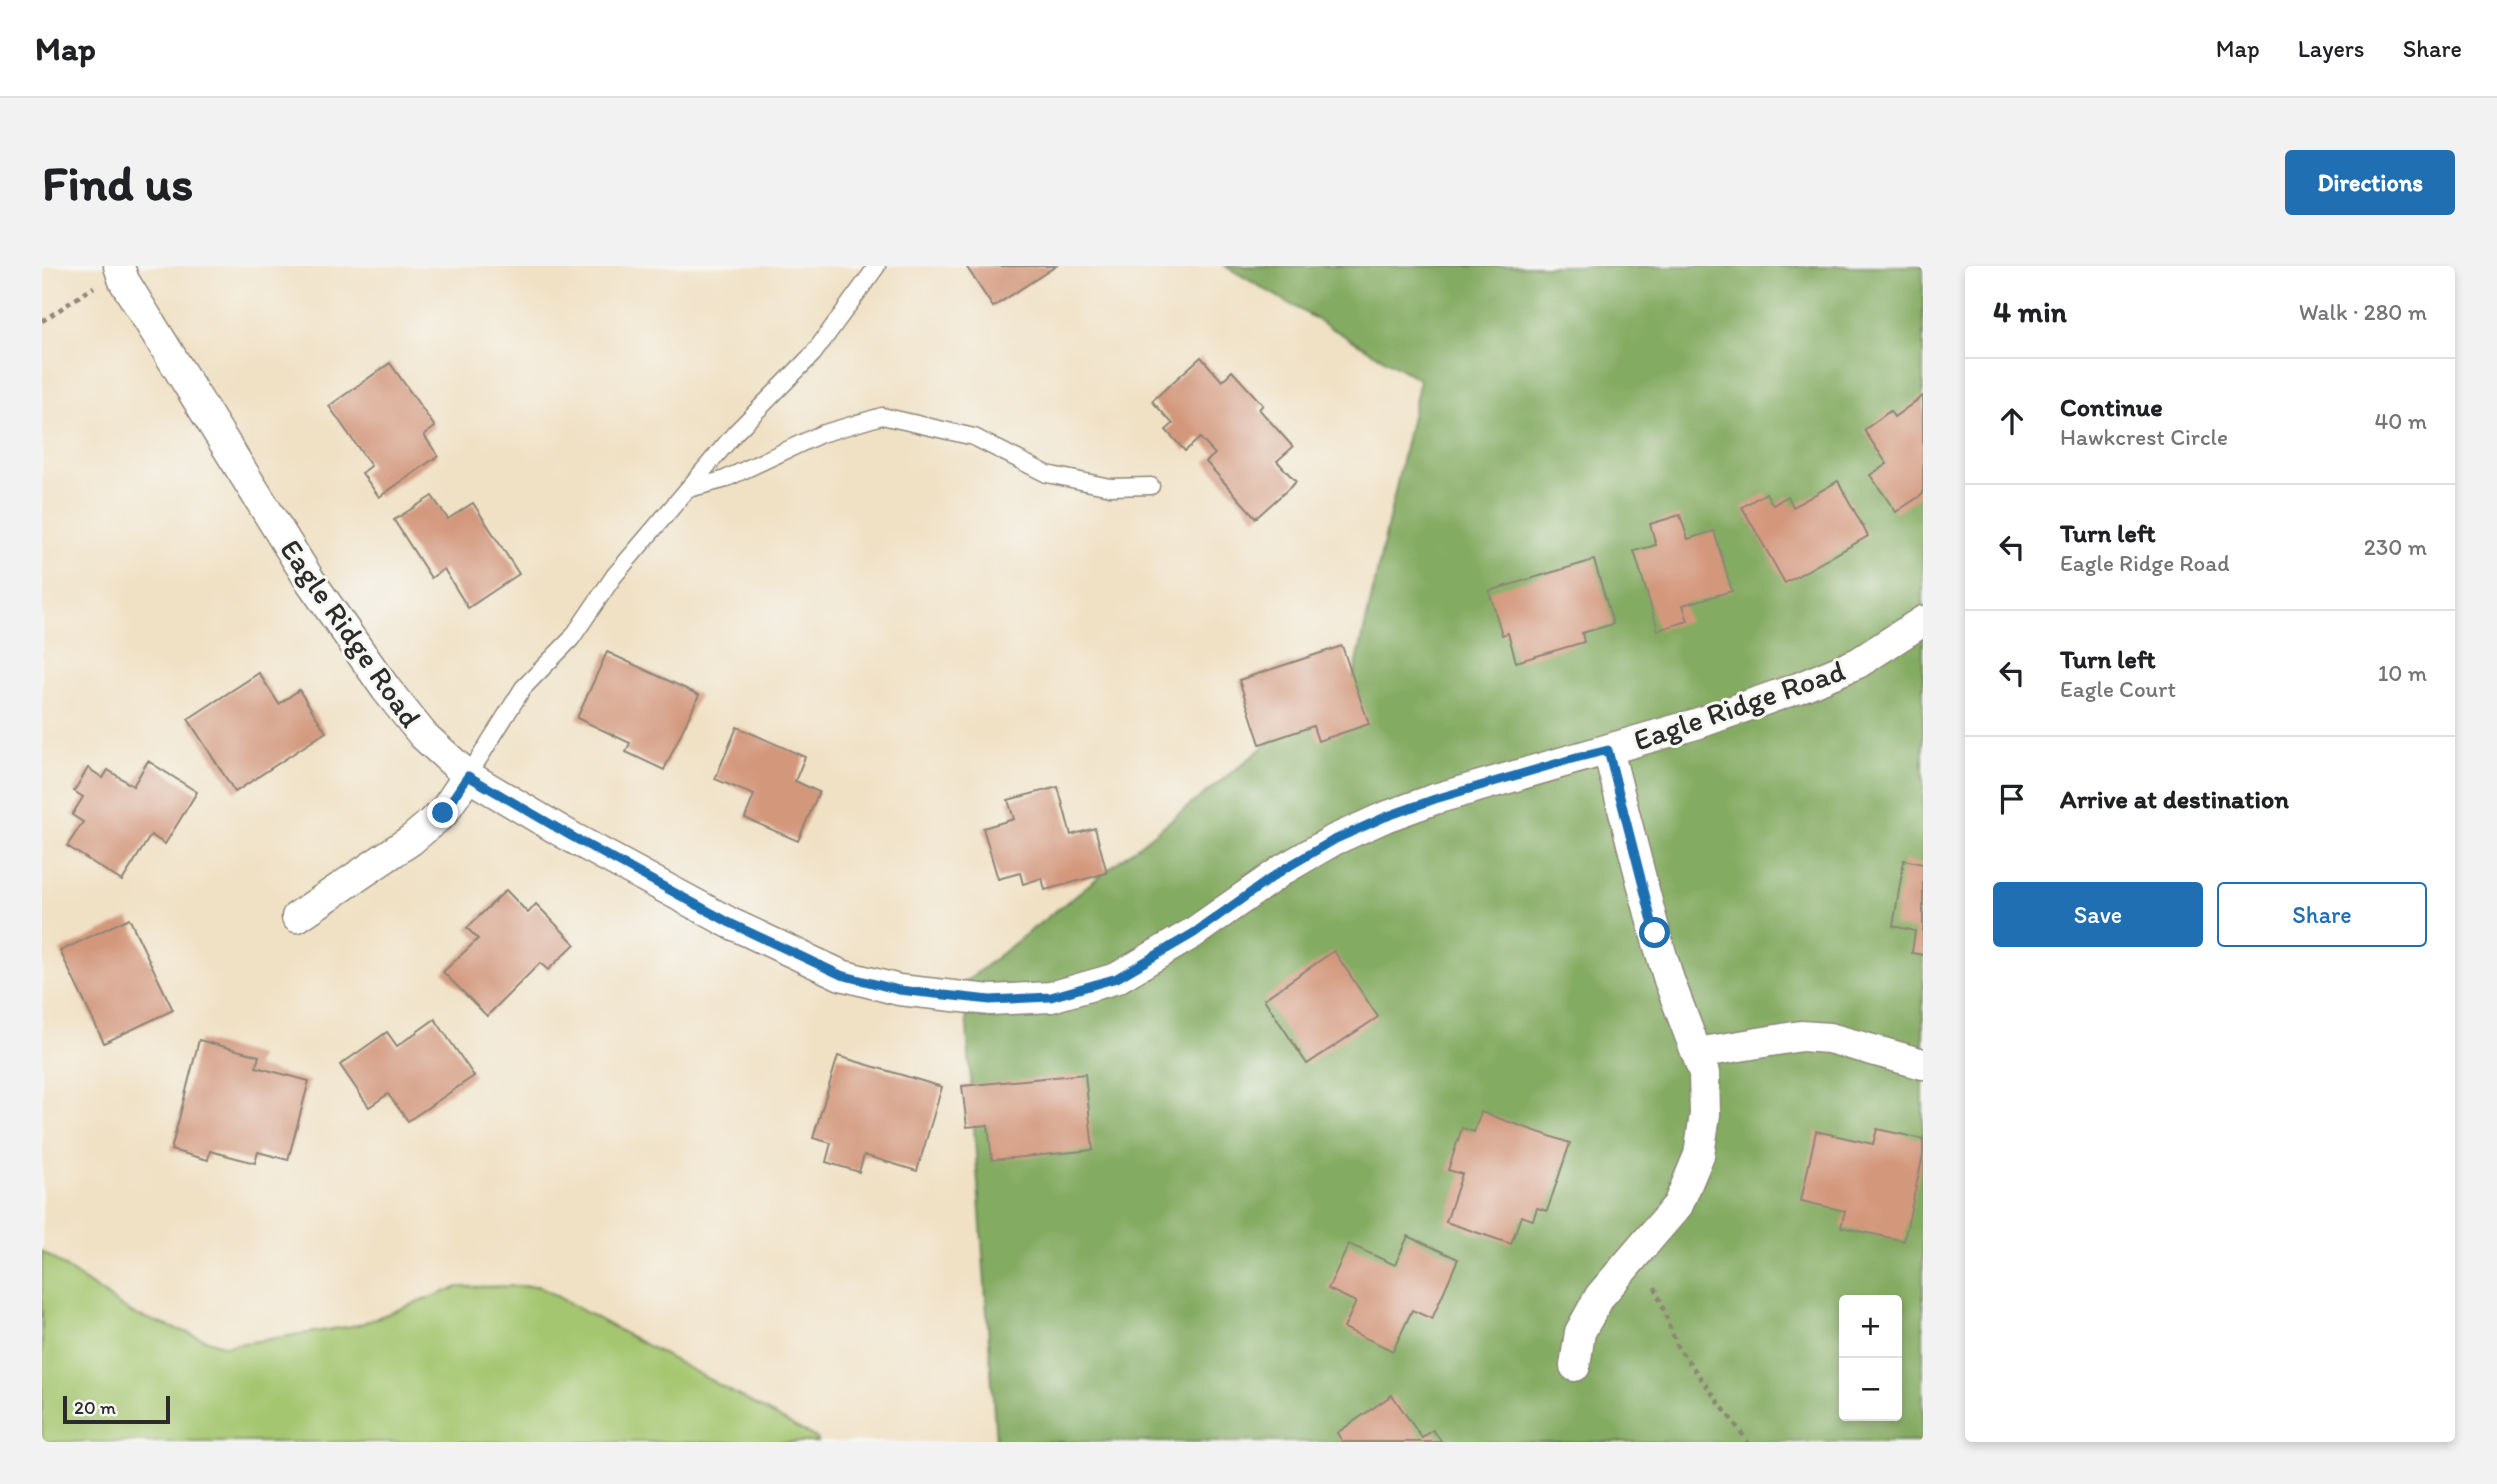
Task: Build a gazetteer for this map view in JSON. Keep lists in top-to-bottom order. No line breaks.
{"streets":{"street":["Eagle Ridge Road"]},"scale_bar":"20 m","page":{"header":"Map","nav":["Map","Layers","Share"],"buttons":["Directions",["Save","Share"]],"title":"Find us","heading":["4 min","Walk · 280 m"],"list":[["Continue","Hawkcrest Circle","40 m"],["Turn left","Eagle Ridge Road","230 m"],["Turn left","Eagle Court","10 m"],"Arrive at destination"],"map_buttons":["+","−"],"scale":"20 m"}}
